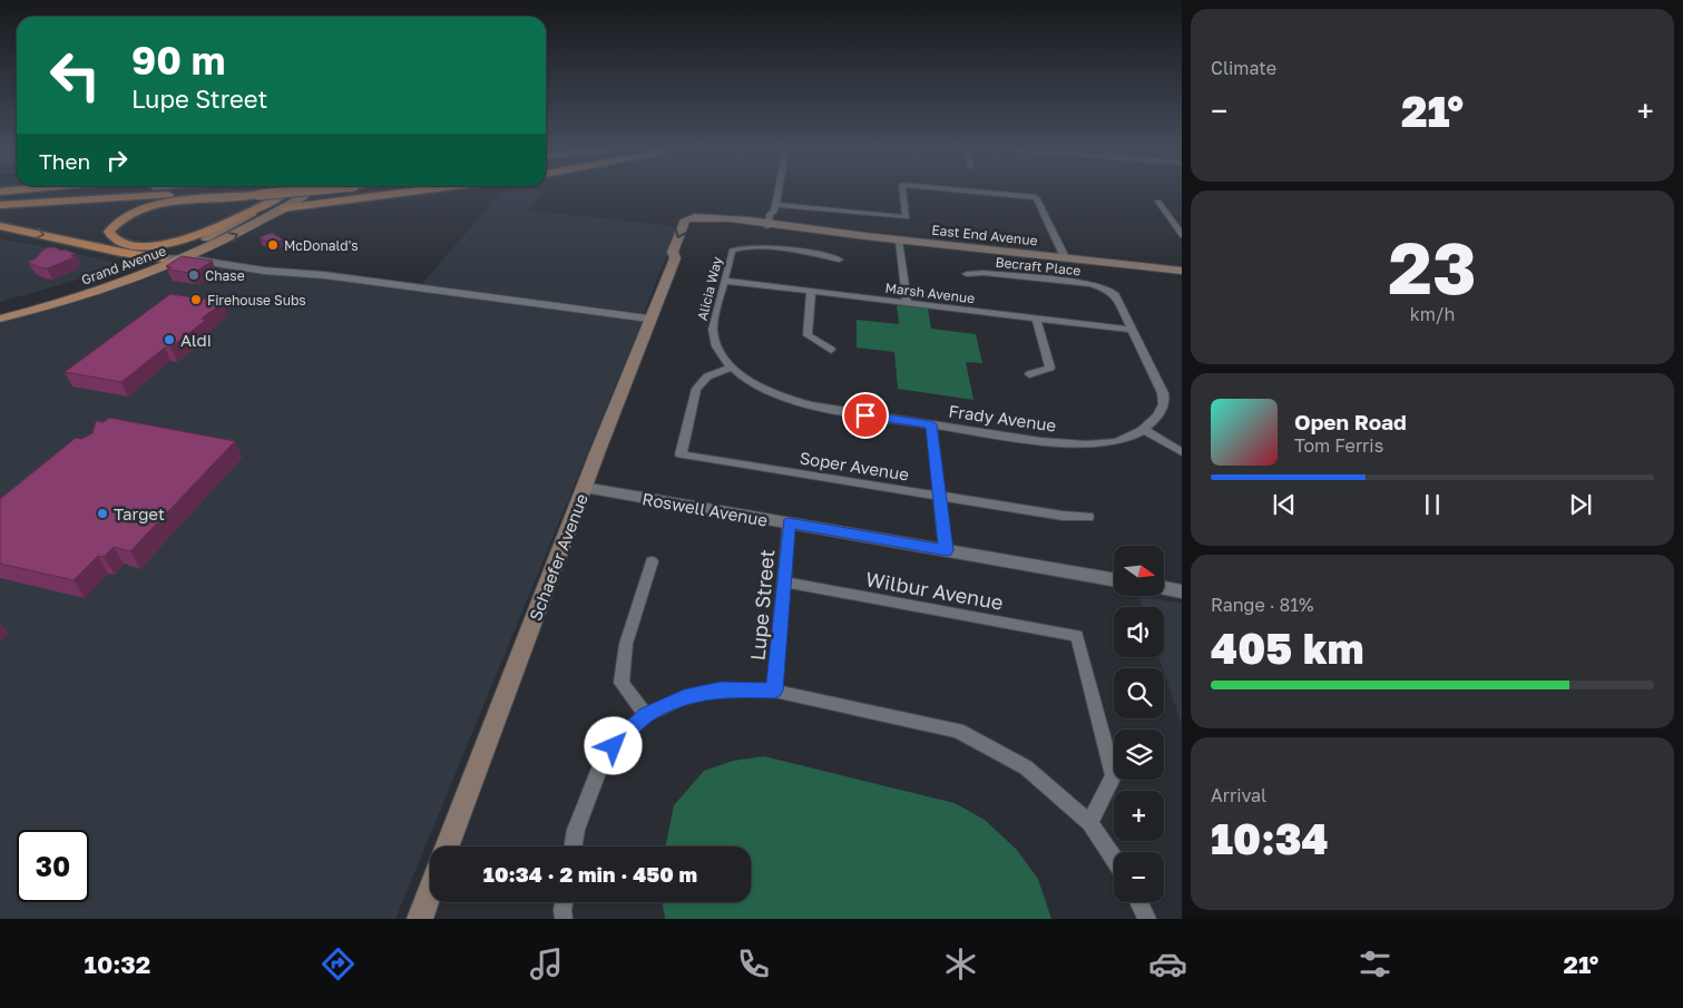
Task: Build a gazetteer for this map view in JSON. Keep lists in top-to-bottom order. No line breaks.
{"streets":{"main road":["East End Avenue","Grand Avenue","Schaefer Avenue"],"street":["Becraft Place","Alicia Way","Marsh Avenue","Frady Avenue","Soper Avenue","Roswell Avenue","Wilbur Avenue","Lupe Street"]},"crossings":[["East End Avenue","Schaefer Avenue"],["Becraft Place","Marsh Avenue"],["Alicia Way","Marsh Avenue"],["Alicia Way","Frady Avenue"],["Alicia Way","Soper Avenue"],["Frady Avenue","Soper Avenue"],["Roswell Avenue","Schaefer Avenue"],["Roswell Avenue","Lupe Street"],["Wilbur Avenue","Lupe Street"]],"places":["McDonald's","Chase","Firehouse Subs","Aldi","Target"],"north":"right","page":{"tile":["Climate",["23","km/h"],["Range · 81%","405 km"],["Arrival","10:34"]],"turn":["90 m","Lupe Street"],"heat":["−","21°","+"],"then":"Then","song":["Open Road","Tom Ferris"],"map_buttons":["+","−"],"limit":"30","trip":"10:34 · 2 min · 450 m","tabs":["10:32","21°"]}}
